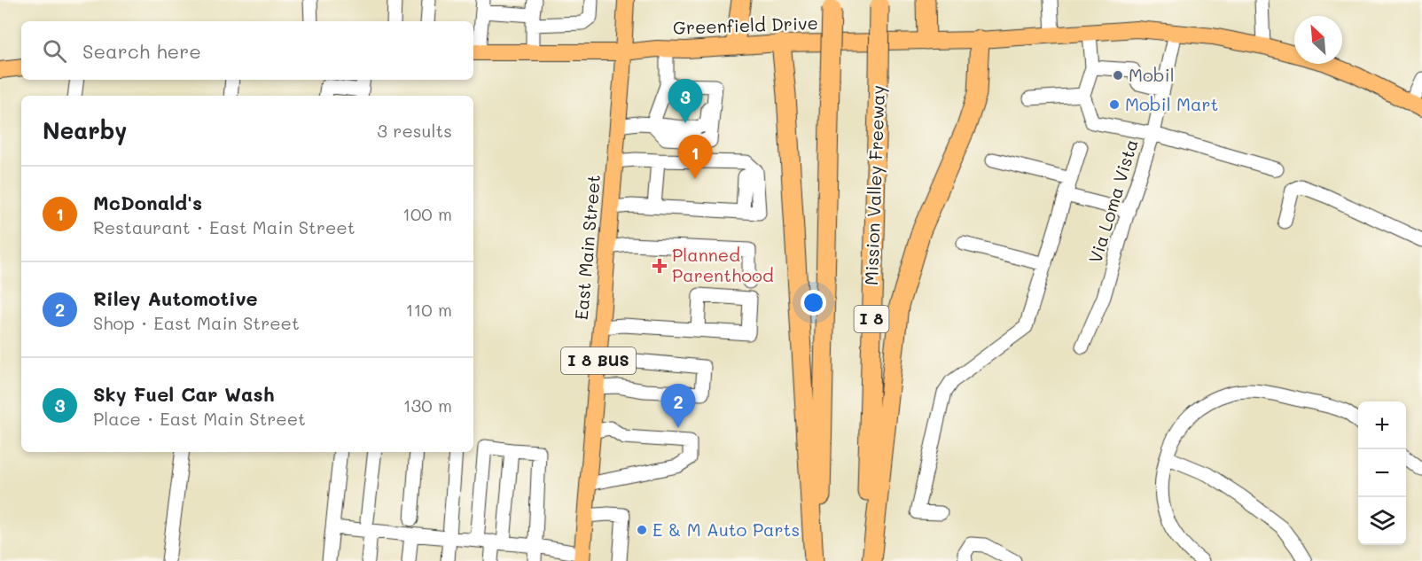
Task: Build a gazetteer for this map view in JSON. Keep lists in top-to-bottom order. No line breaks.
{"streets":{"highway":["Mission Valley Freeway","I 8"],"main road":["Greenfield Drive","East Main Street","I 8 BUS"],"street":["Via Loma Vista"]},"crossings":[["Greenfield Drive","Via Loma Vista"],["Greenfield Drive","East Main Street"]],"places":{"other":["Mobil","Mobil Mart","E & M Auto Parts"],"health":["Planned Parenthood"]},"north":"top left","page":{"search":"Search here","pins":["3","1","2"],"heading":["Nearby","3 results"],"list":[{"mark":"1","name":"McDonald's","note":"Restaurant · East Main Street","value":"100 m"},{"mark":"2","name":"Riley Automotive","note":"Shop · East Main Street","value":"110 m"},{"mark":"3","name":"Sky Fuel Car Wash","note":"Place · East Main Street","value":"130 m"}],"map_buttons":["+","−"]}}
